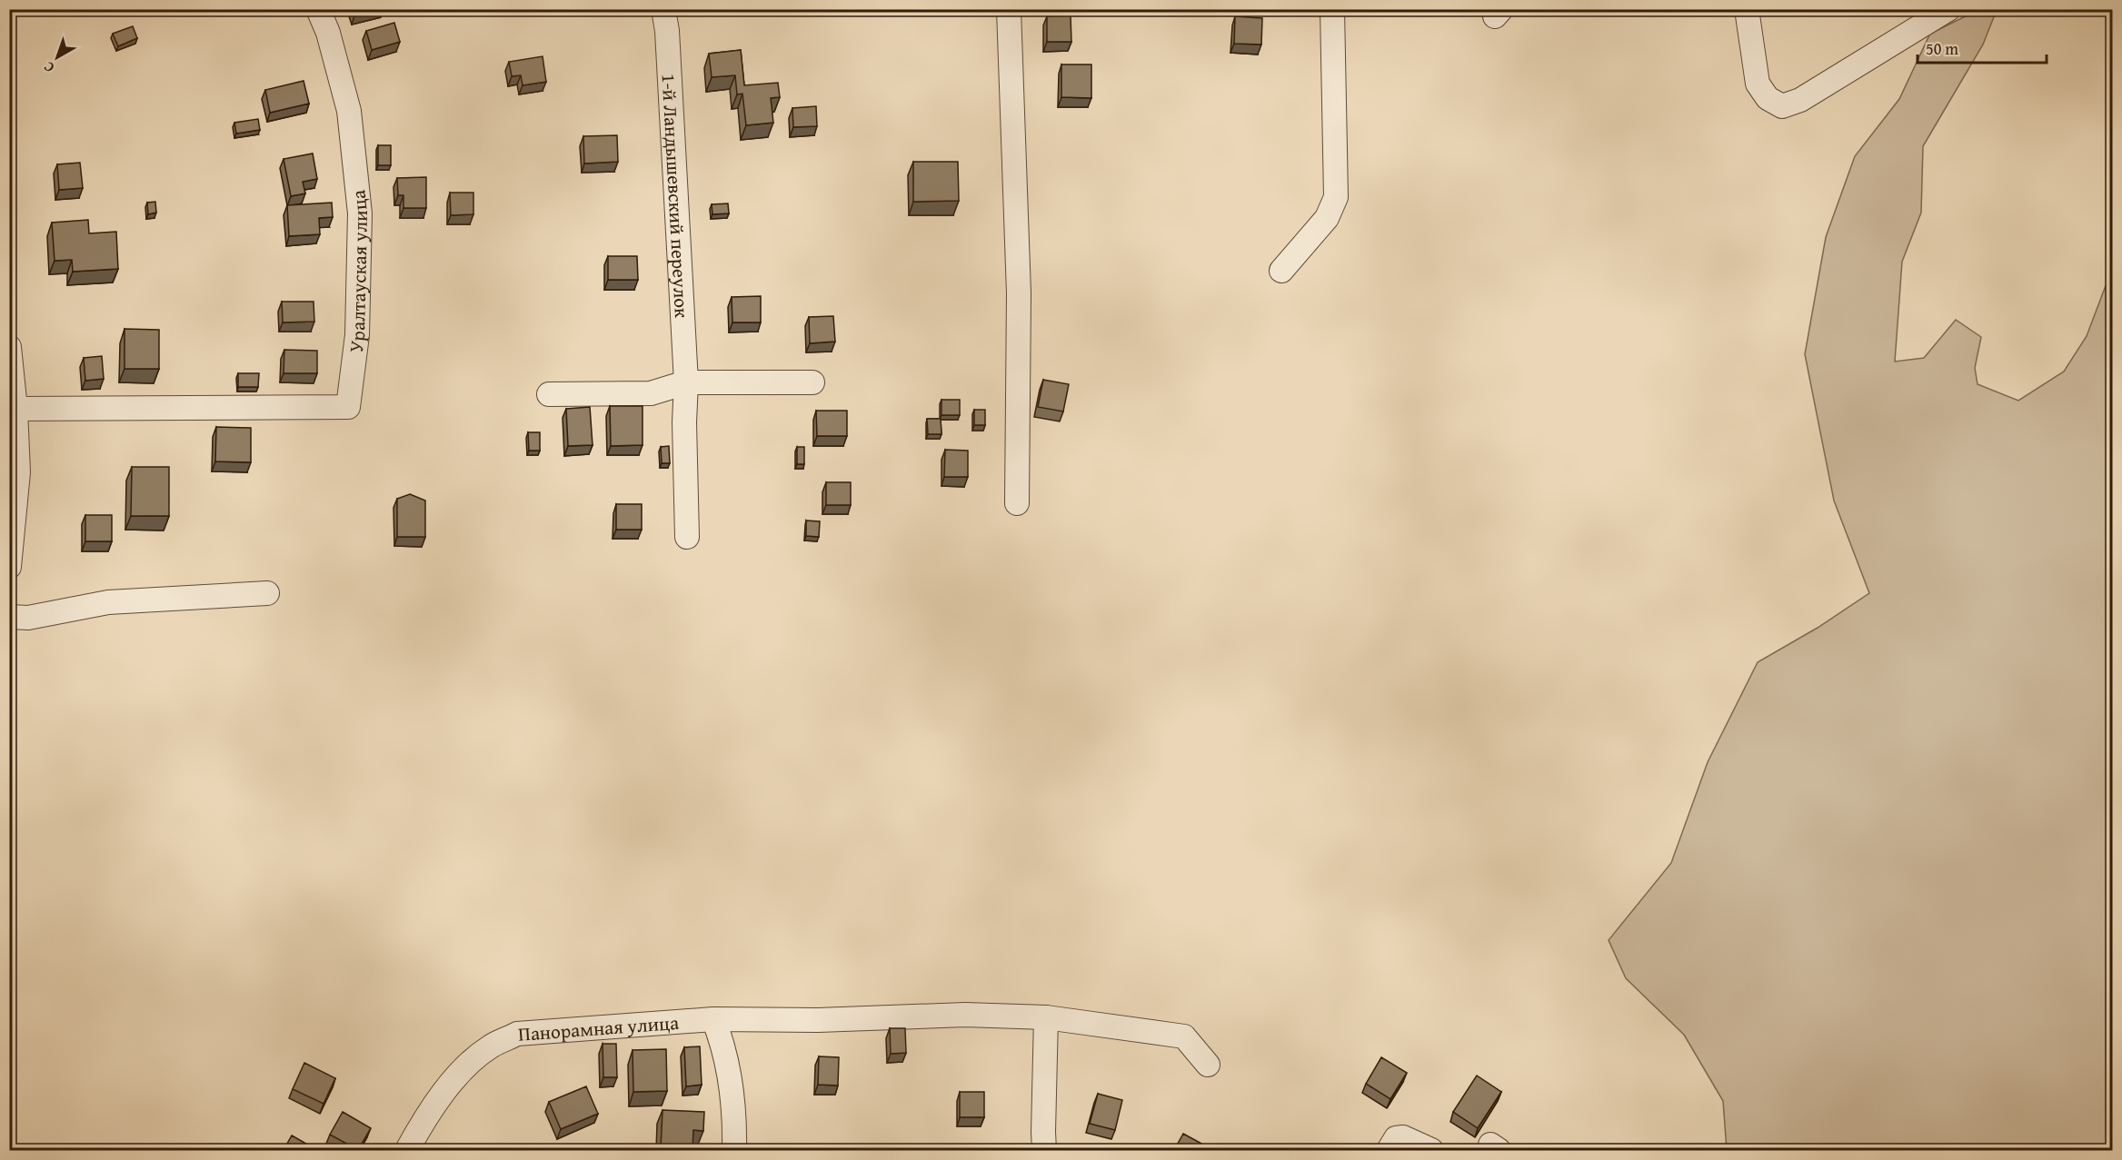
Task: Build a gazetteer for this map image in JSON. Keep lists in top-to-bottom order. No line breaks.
{"streets":{"street":["1-й Ландышевский переулок","Уралтауская улица","Панорамная улица"]},"scale_bar":"50 m","north":"bottom left"}
